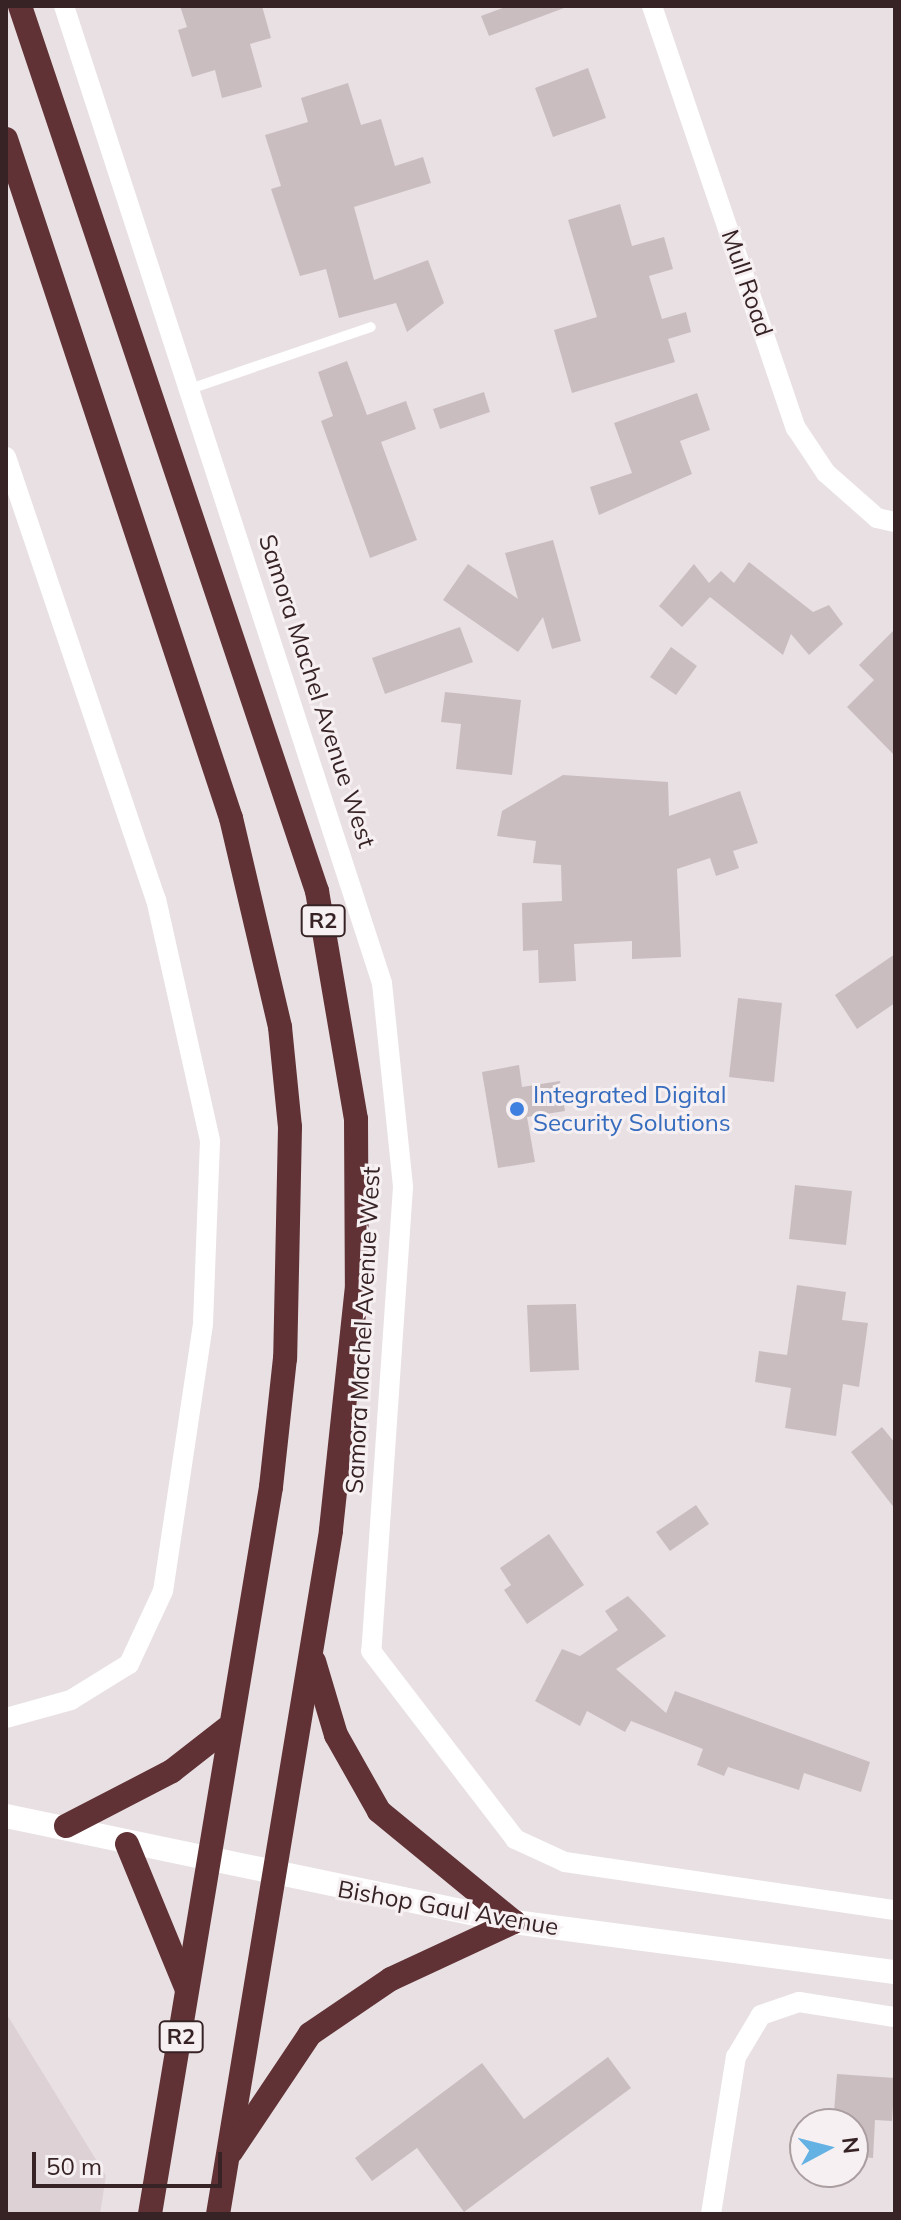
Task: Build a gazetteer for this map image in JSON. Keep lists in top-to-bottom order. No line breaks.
{"streets":{"highway":["Samora Machel Avenue West","R2"],"main road":["Bishop Gaul Avenue"],"street":["Mull Road"]},"crossings":[["Samora Machel Avenue West","R2"],["Samora Machel Avenue West","Bishop Gaul Avenue"],["R2","Bishop Gaul Avenue"]],"places":["Integrated Digital Security Solutions"],"scale_bar":"50 m","north":"right"}
